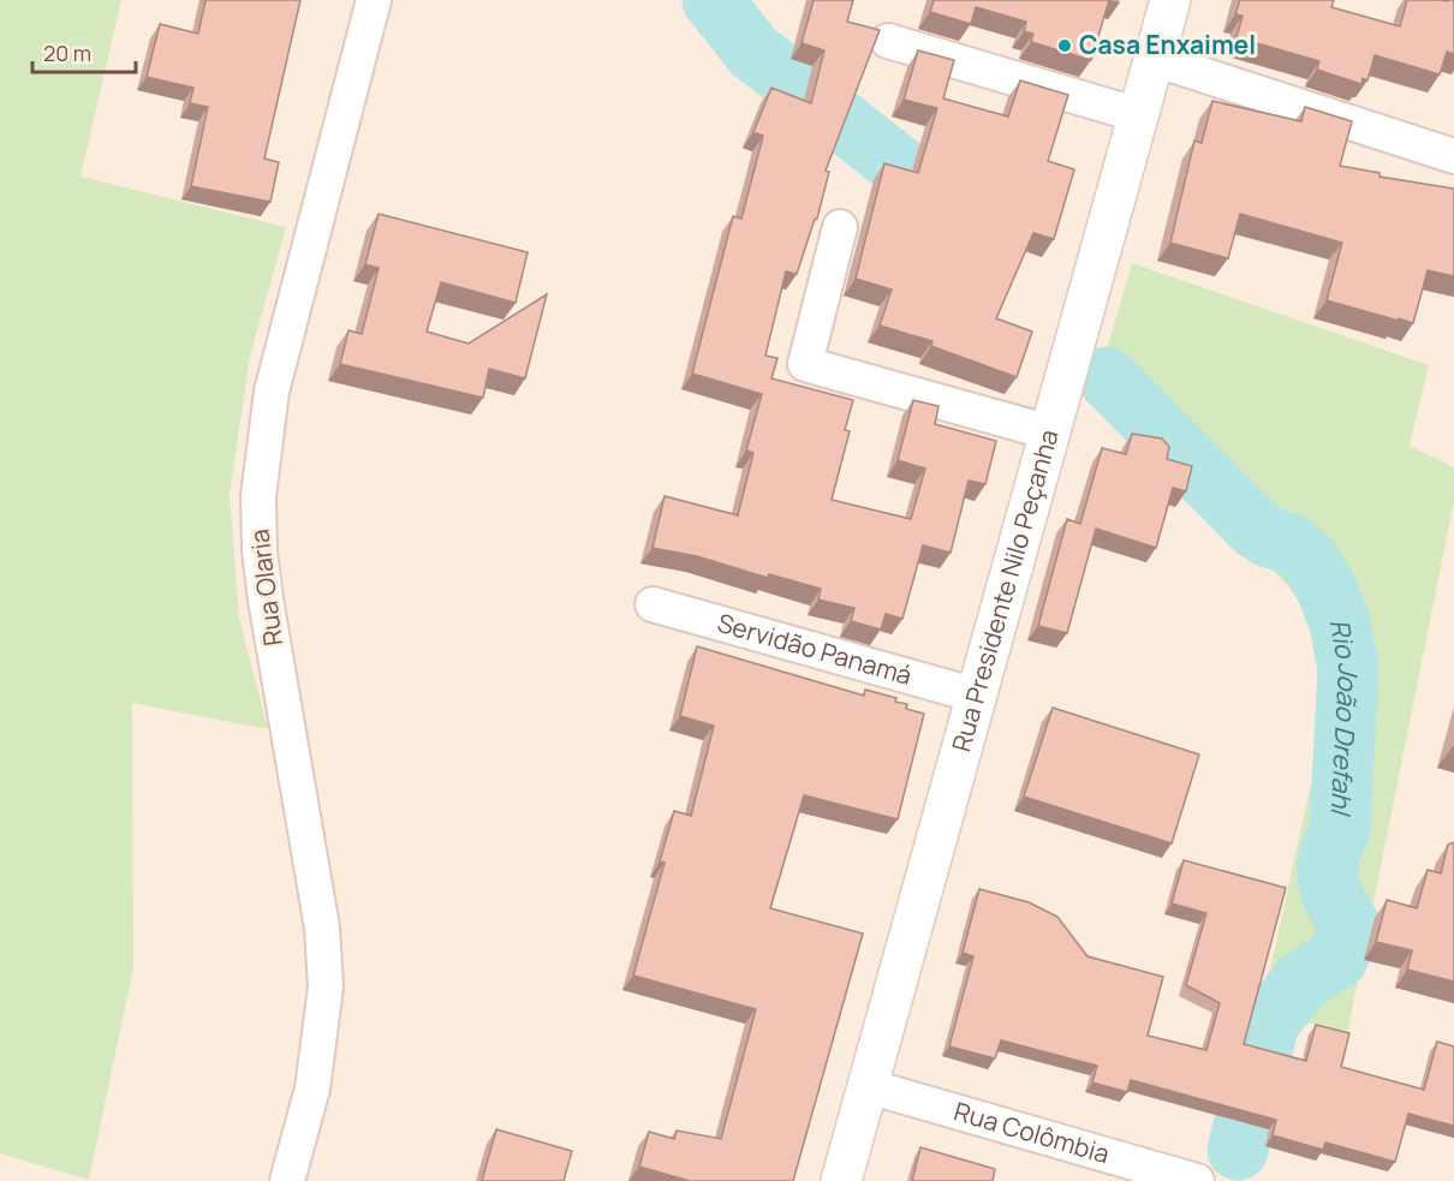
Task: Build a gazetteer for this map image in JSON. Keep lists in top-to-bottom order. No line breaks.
{"streets":{"street":["Rua Olaria","Rua Presidente Nilo Peçanha","Servidão Panamá","Rua Colômbia"]},"crossings":[["Rua Presidente Nilo Peçanha","Servidão Panamá"],["Rua Presidente Nilo Peçanha","Rua Colômbia"]],"water":["Rio João Drefahl"],"places":["Casa Enxaimel"],"scale_bar":"20 m"}
